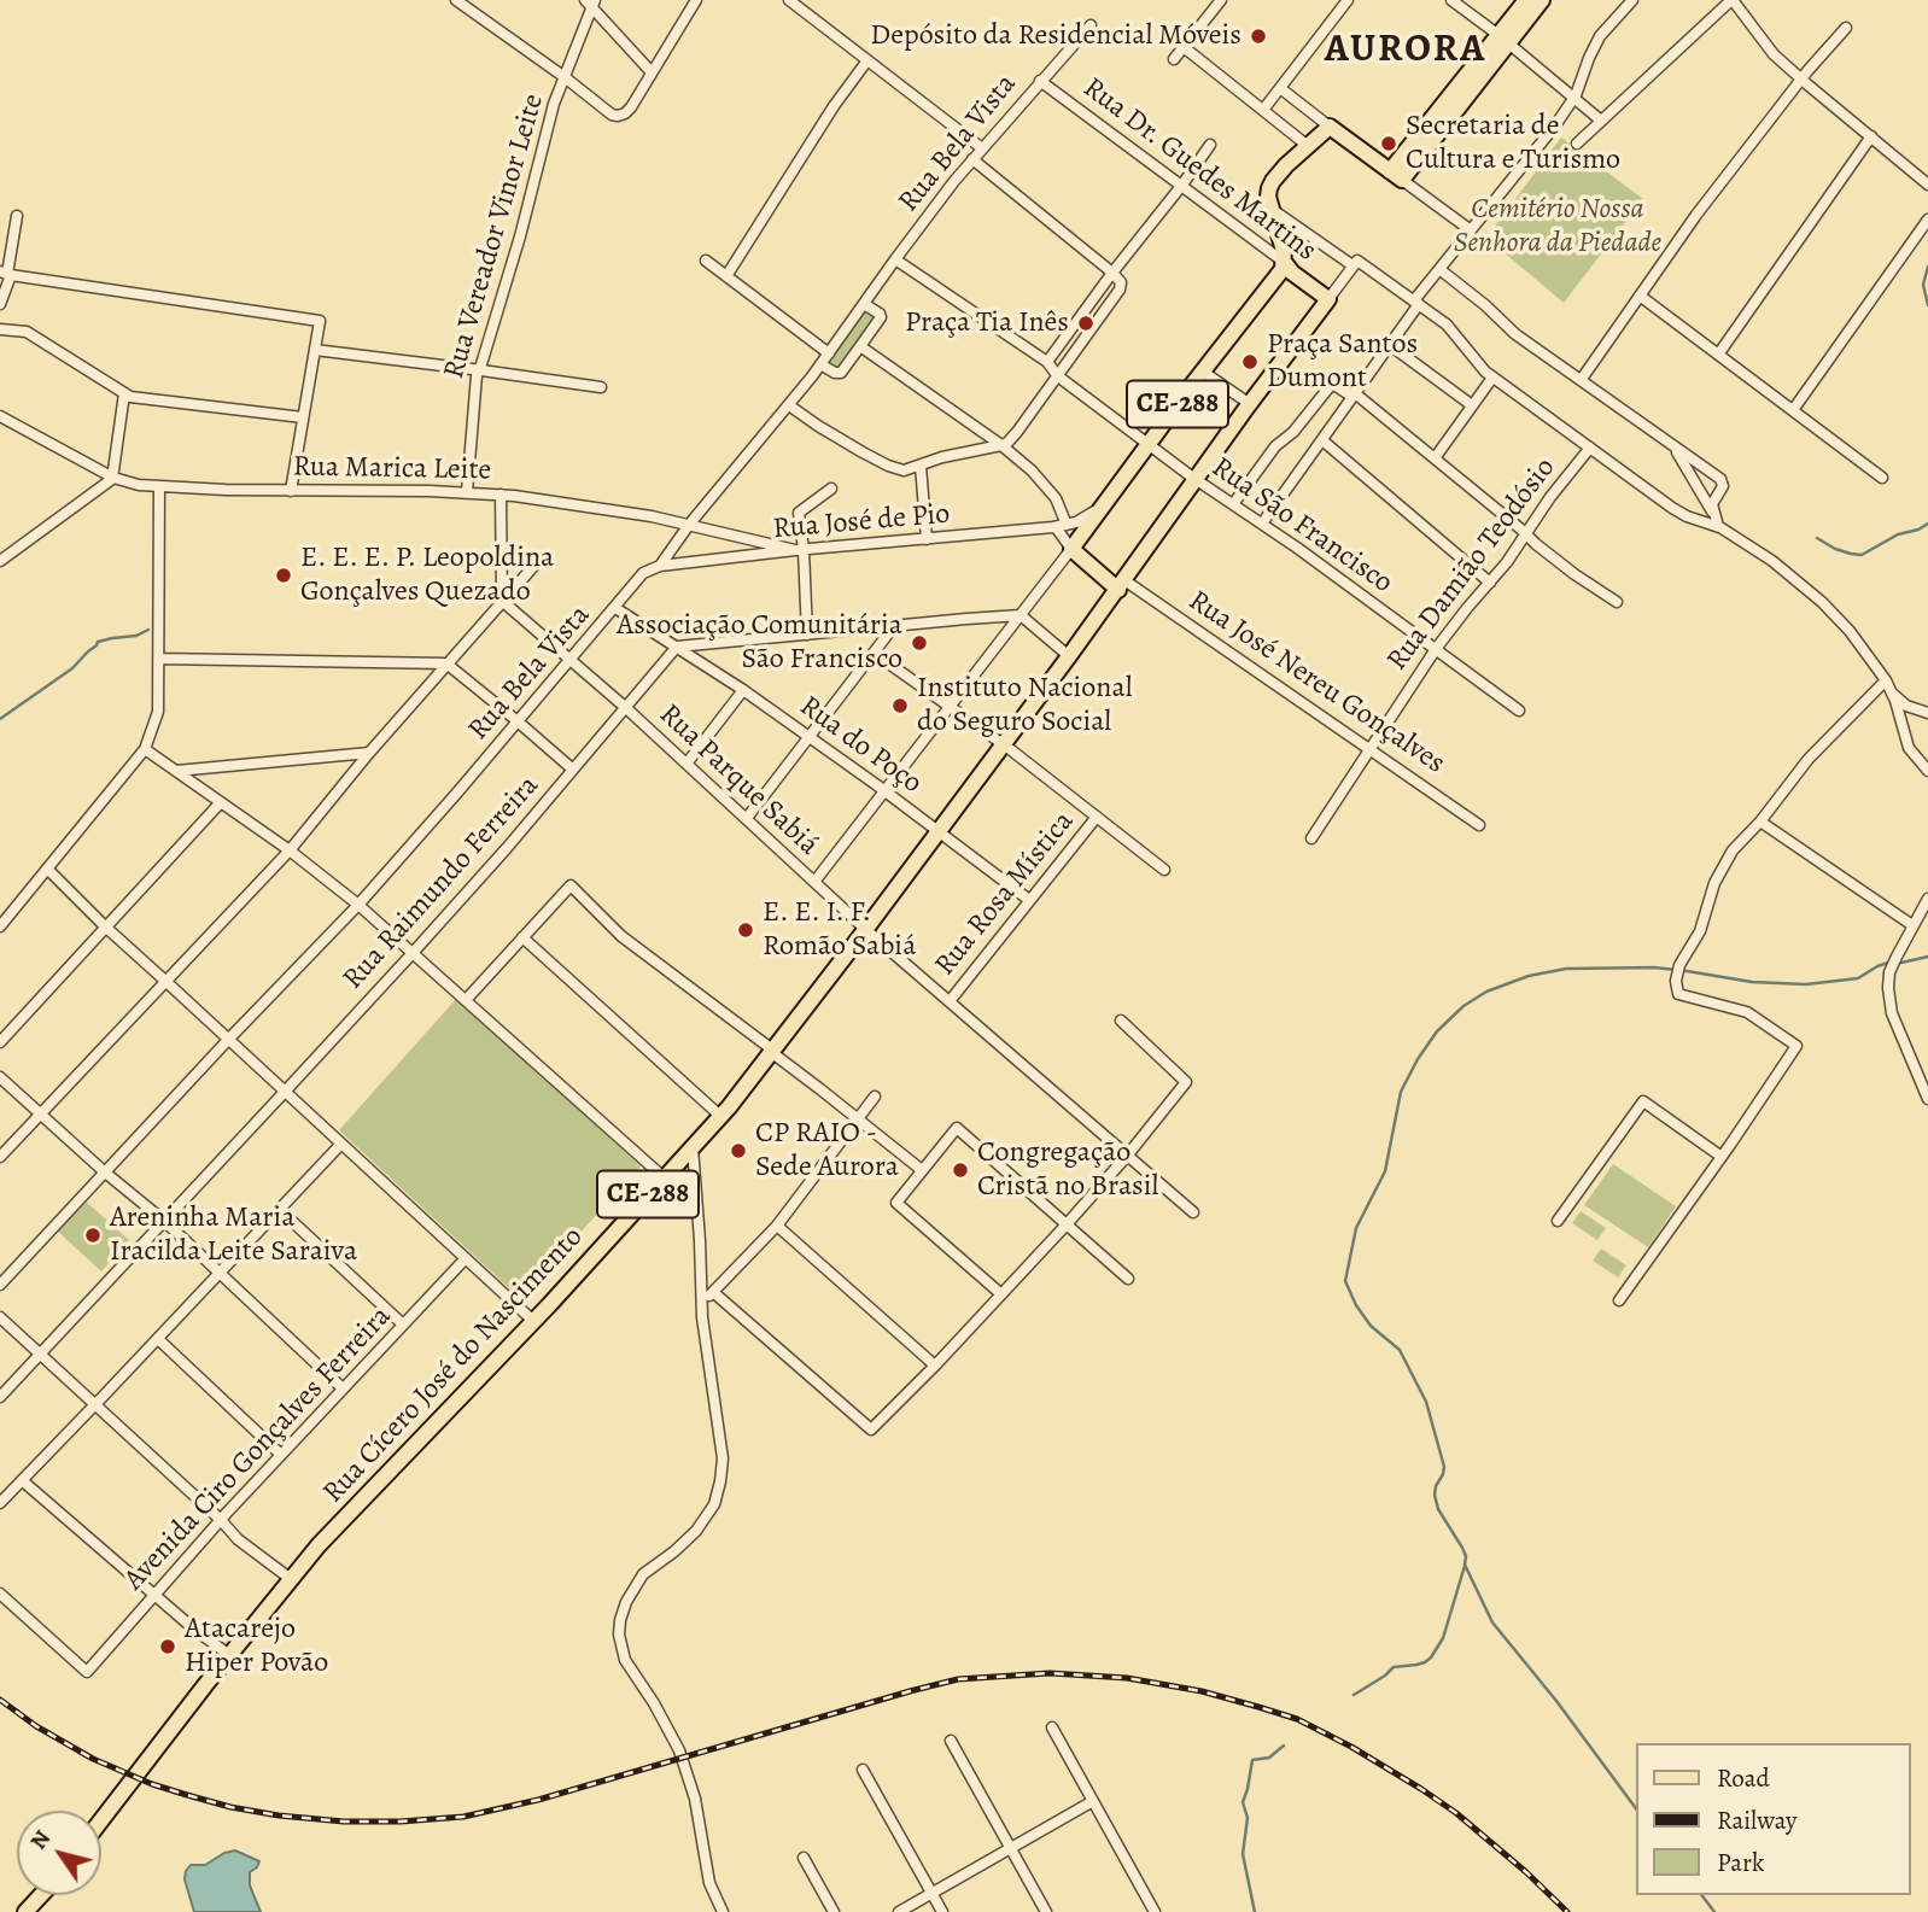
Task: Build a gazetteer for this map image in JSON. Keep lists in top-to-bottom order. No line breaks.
{"streets":{"main road":["Rua Dr. Guedes Martins","CE-288","Rua José Nereu Gonçalves","Rua Cícero José do Nascimento"],"street":["Rua Bela Vista","Rua Vereador Vinor Leite","Rua Marica Leite","Rua José de Pio","Rua São Francisco","Rua Damião Teodósio","Rua do Poço","Rua Parque Sabiá","Rua Raimundo Ferreira","Rua Rosa Mística","Avenida Ciro Gonçalves Ferreira"]},"crossings":[["Rua Bela Vista","Rua Dr. Guedes Martins"],["Rua Bela Vista","Rua Marica Leite"],["Rua Bela Vista","Rua José de Pio"],["Rua Bela Vista","Rua São Francisco"],["Rua Bela Vista","Rua do Poço"],["Rua Bela Vista","Rua Parque Sabiá"],["Rua Dr. Guedes Martins","CE-288"],["Rua Dr. Guedes Martins","Rua Damião Teodósio"],["Rua Dr. Guedes Martins","Rua Cícero José do Nascimento"],["Rua Vereador Vinor Leite","Rua Marica Leite"],["CE-288","Rua José de Pio"],["CE-288","Rua São Francisco"],["CE-288","Rua José Nereu Gonçalves"],["Rua Marica Leite","Rua José de Pio"],["Rua José de Pio","Rua José Nereu Gonçalves"],["Rua São Francisco","Rua Damião Teodósio"],["Rua São Francisco","Rua Cícero José do Nascimento"],["Rua Damião Teodósio","Rua José Nereu Gonçalves"],["Rua José Nereu Gonçalves","Rua Cícero José do Nascimento"],["Rua do Poço","Rua Raimundo Ferreira"],["Rua do Poço","Rua Rosa Mística"],["Rua do Poço","Rua Cícero José do Nascimento"],["Rua Parque Sabiá","Rua Raimundo Ferreira"],["Rua Parque Sabiá","Rua Rosa Mística"],["Rua Parque Sabiá","Rua Cícero José do Nascimento"]],"districts":["AURORA"],"parks":["Cemitério Nossa Senhora da Piedade"],"places":["Depósito da Residencial Móveis","Secretaria de Cultura e Turismo","Praça Tia Inês","Praça Santos Dumont","E. E. E. P. Leopoldina Gonçalves Quezado","Associação Comunitária São Francisco","Instituto Nacional do Seguro Social","E. E. I. F. Romão Sabiá","CP RAIO - Sede Aurora","Congregação Cristã no Brasil","Areninha Maria Iracilda Leite Saraiva","Atacarejo Hiper Povão"],"legend":["Road","Railway","Park"],"north":"top left"}
